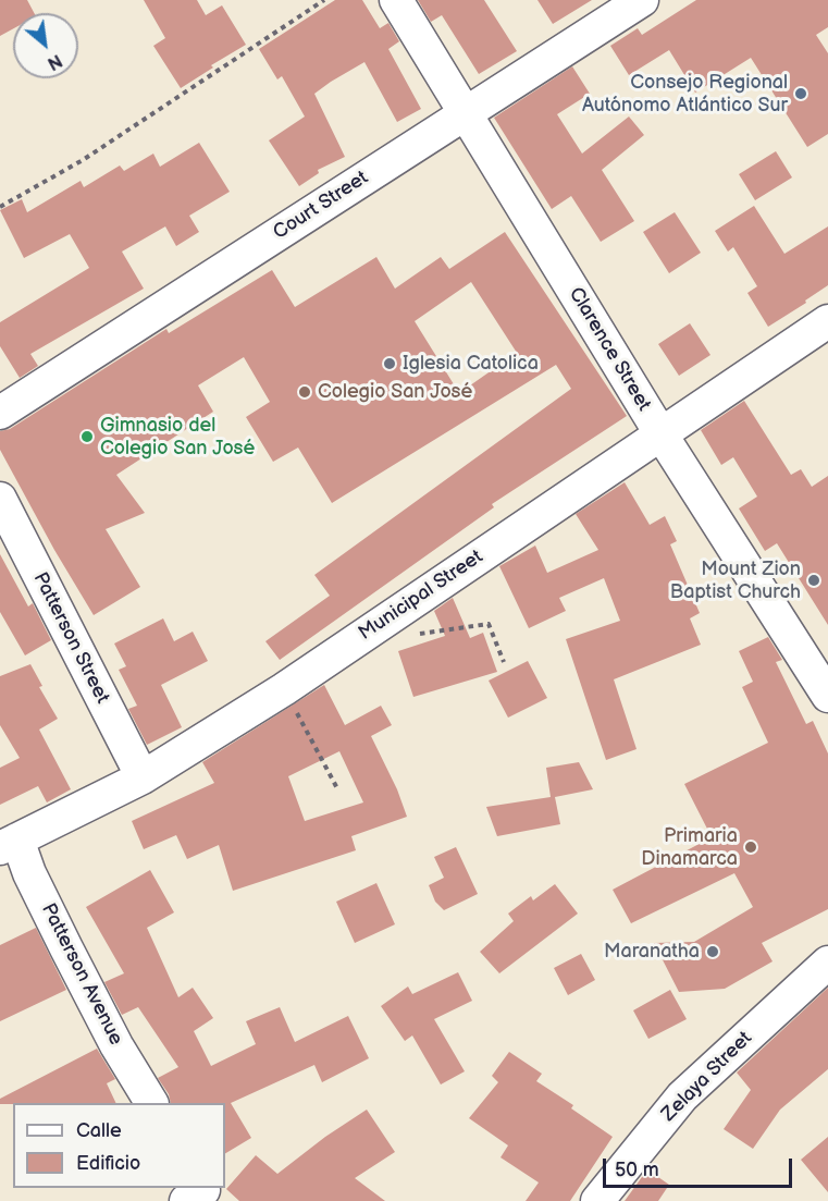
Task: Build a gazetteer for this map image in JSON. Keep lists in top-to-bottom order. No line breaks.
{"streets":{"street":["Court Street","Clarence Street","Municipal Street","Patterson Street","Patterson Avenue","Zelaya Street"]},"crossings":[["Court Street","Clarence Street"],["Clarence Street","Municipal Street"],["Municipal Street","Patterson Street"],["Municipal Street","Patterson Avenue"]],"places":["Consejo Regional Autónomo Atlántico Sur","Iglesia Catolica","Colegio San José","Gimnasio del Colegio San José","Mount Zion Baptist Church","Primaria Dinamarca","Maranatha"],"legend":["Calle","Edificio"],"scale_bar":"50 m","north":"bottom right"}
